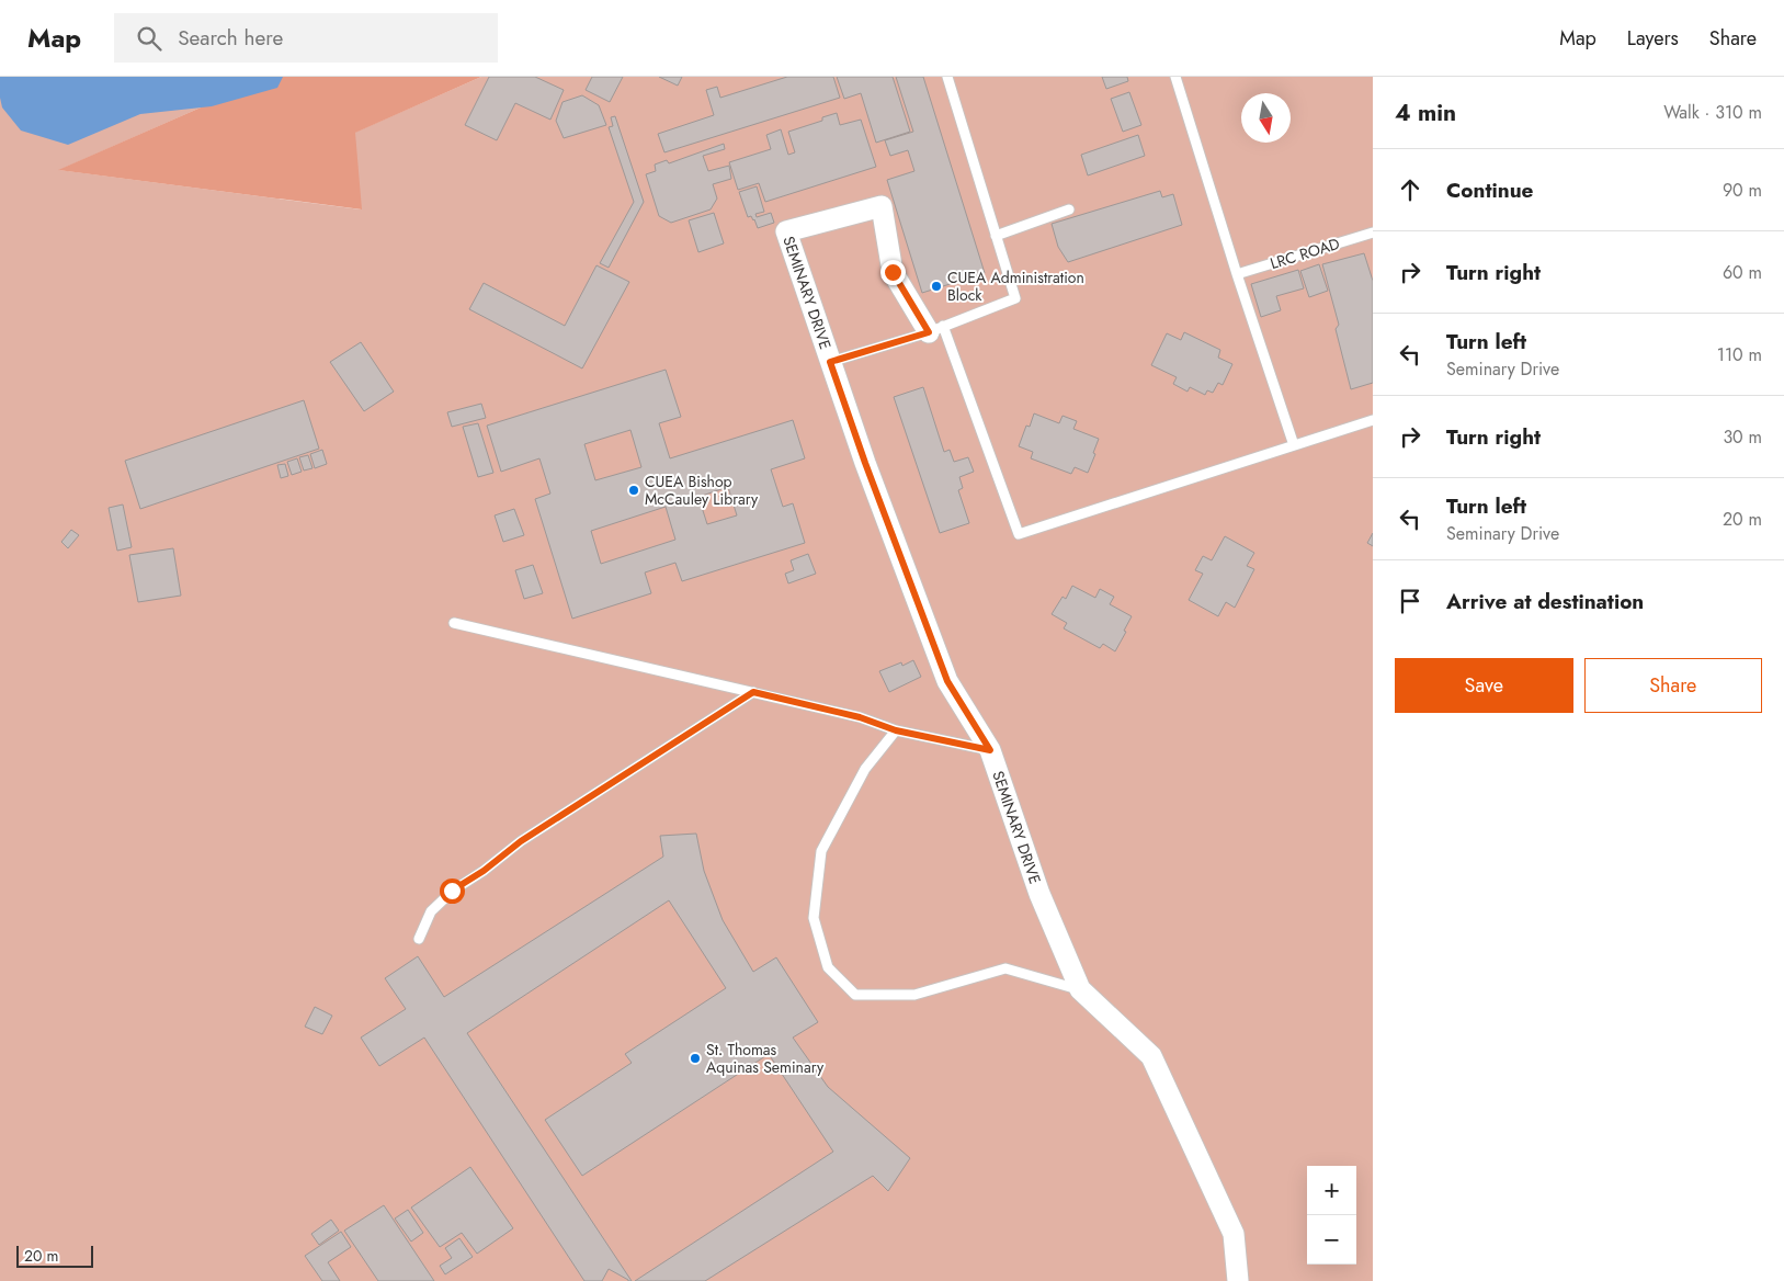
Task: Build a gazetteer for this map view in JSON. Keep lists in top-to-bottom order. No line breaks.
{"streets":{"street":["SEMINARY DRIVE"],"lane":["LRC ROAD"]},"places":["CUEA Administration Block","CUEA Bishop McCauley Library","St. Thomas Aquinas Seminary"],"scale_bar":"20 m","north":"bottom","page":{"header":"Map","search":"Search here","nav":["Map","Layers","Share"],"heading":["4 min","Walk · 310 m"],"list":[["Continue","90 m"],["Turn right","60 m"],["Turn left","Seminary Drive","110 m"],["Turn right","30 m"],["Turn left","Seminary Drive","20 m"],"Arrive at destination"],"buttons":["Save","Share"],"map_buttons":["+","−"],"scale":"20 m"}}
